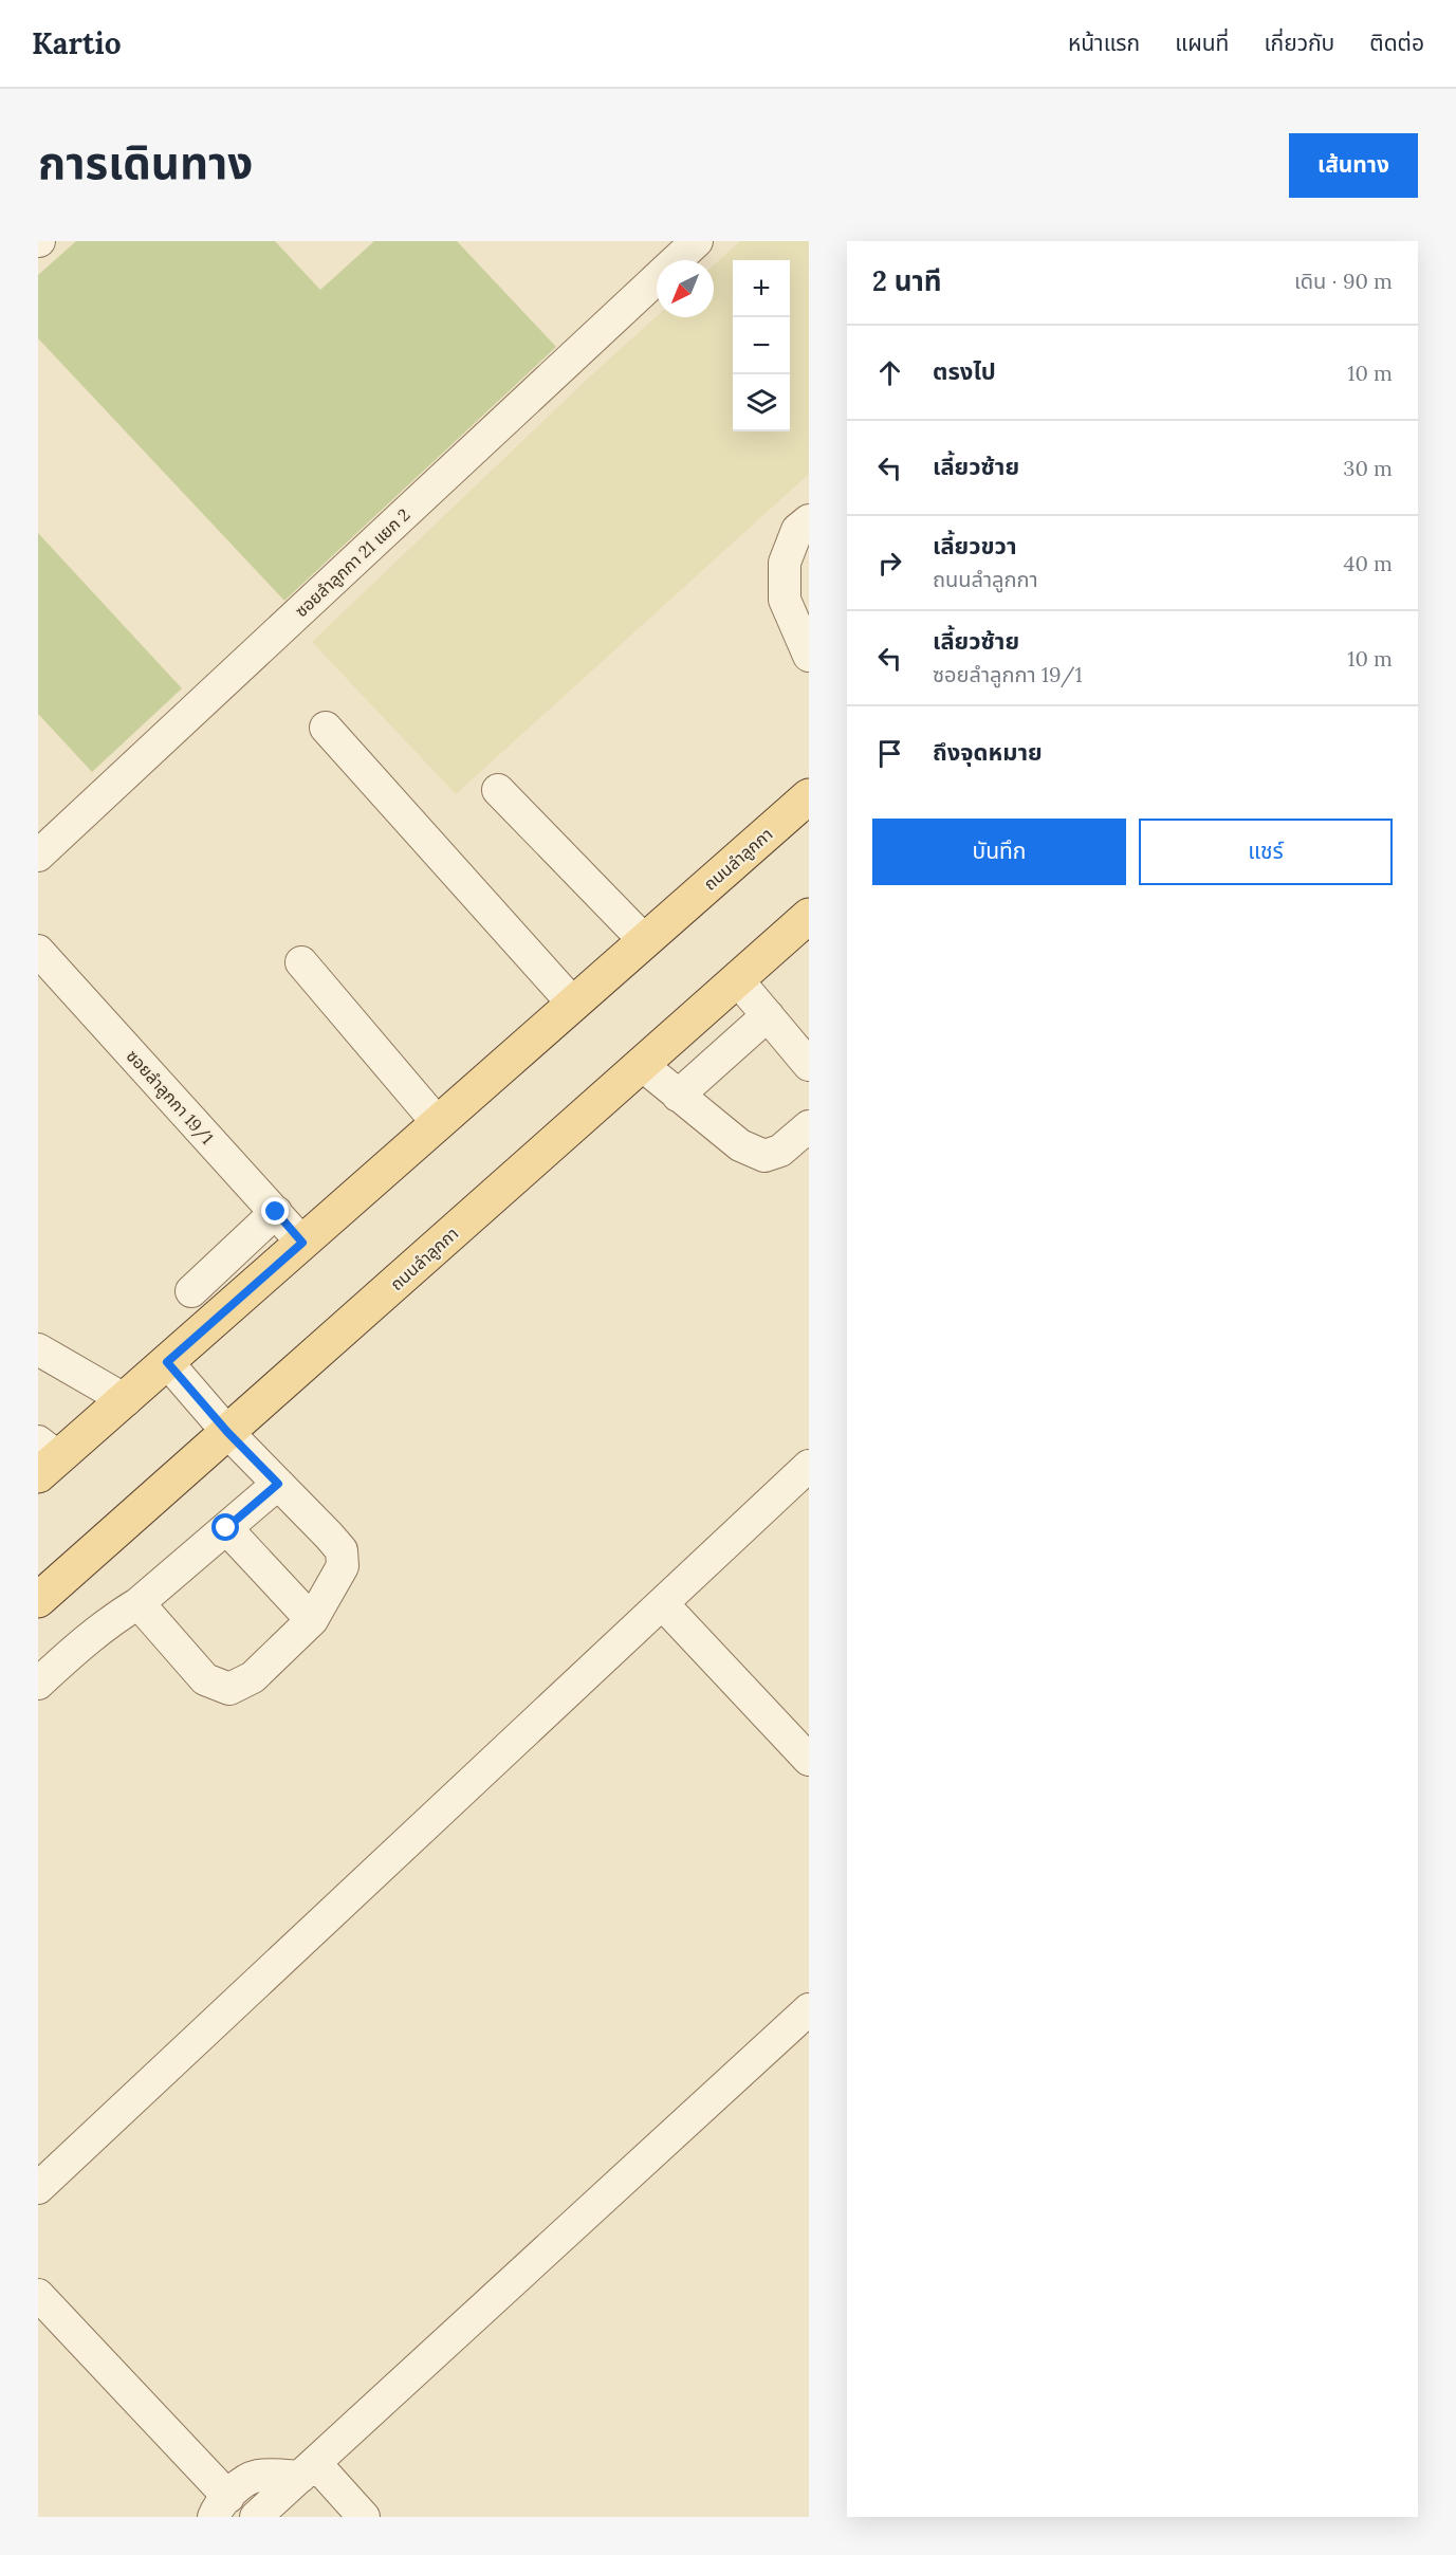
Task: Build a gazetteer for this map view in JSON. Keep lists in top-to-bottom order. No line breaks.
{"streets":{"main road":["ถนนลำลูกกา"],"street":["ซอยลำลูกกา 21 แยก 2","ซอยลำลูกกา 19/1"]},"crossings":[["ถนนลำลูกกา","ซอยลำลูกกา 19/1"]],"north":"bottom left","page":{"header":"Kartio","nav":["หน้าแรก","แผนที่","เกี่ยวกับ","ติดต่อ"],"title":"การเดินทาง","buttons":["เส้นทาง",["บันทึก","แชร์"]],"heading":["2 นาที","เดิน · 90 m"],"map_buttons":["+","−"],"list":[["ตรงไป","10 m"],["เลี้ยวซ้าย","30 m"],["เลี้ยวขวา","ถนนลำลูกกา","40 m"],["เลี้ยวซ้าย","ซอยลำลูกกา 19/1","10 m"],"ถึงจุดหมาย"]}}
